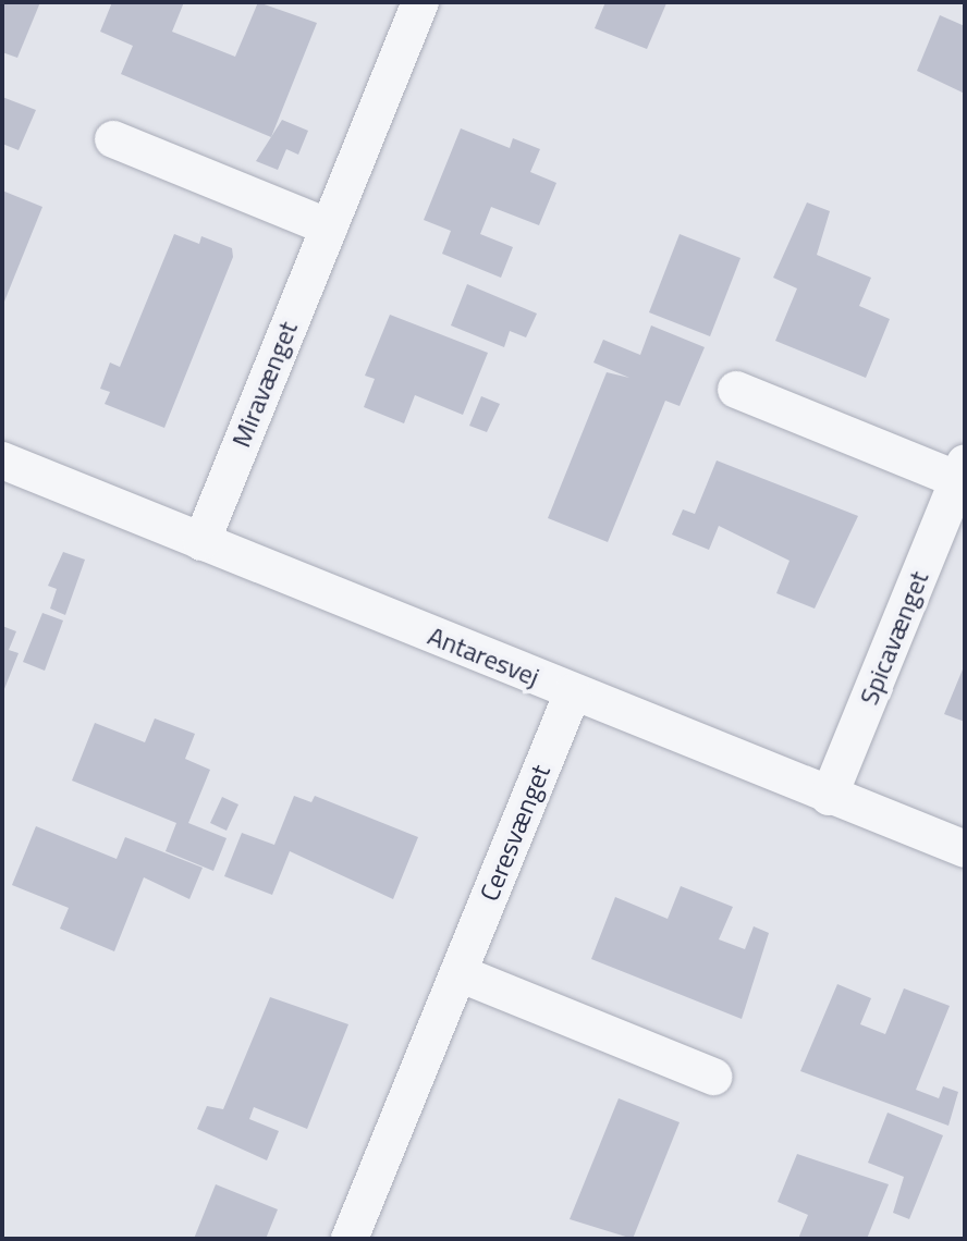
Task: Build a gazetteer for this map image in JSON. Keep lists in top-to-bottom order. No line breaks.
{"streets":{"street":["Miravænget","Spicavænget","Antaresvej","Ceresvænget"]},"crossings":[["Miravænget","Antaresvej"],["Spicavænget","Antaresvej"],["Antaresvej","Ceresvænget"]]}
